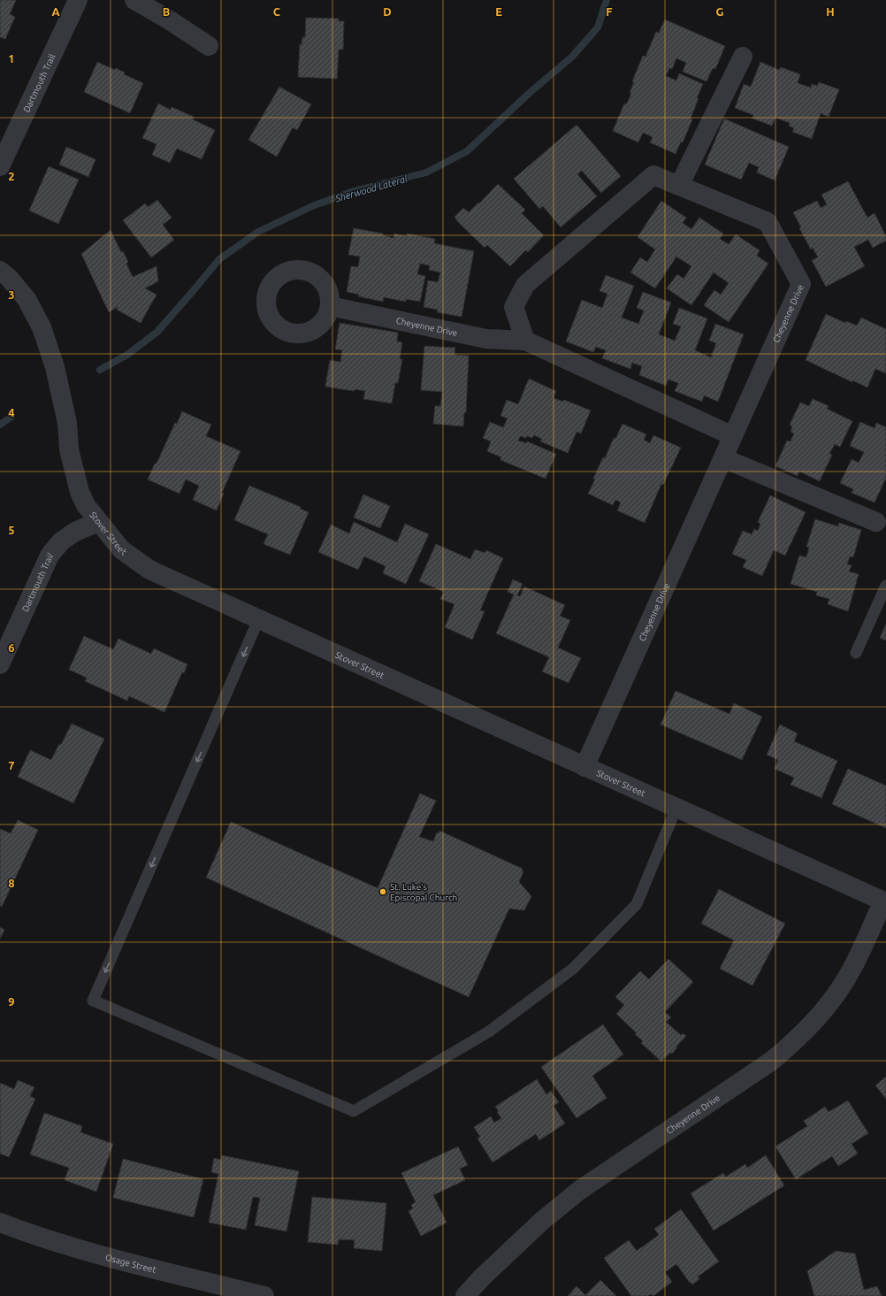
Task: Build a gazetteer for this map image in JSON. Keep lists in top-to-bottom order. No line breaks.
{"streets":{"street":["Dartmouth Trail","Cheyenne Drive","Stover Street","Osage Street"]},"crossings":[["Dartmouth Trail","Stover Street"],["Cheyenne Drive","Stover Street"]],"water":["Sherwood Lateral"],"places":["St. Luke's Episcopal Church"],"grid":{"columns":["A","B","C","D","E","F","G","H"],"rows":["1","2","3","4","5","6","7","8","9"]}}
